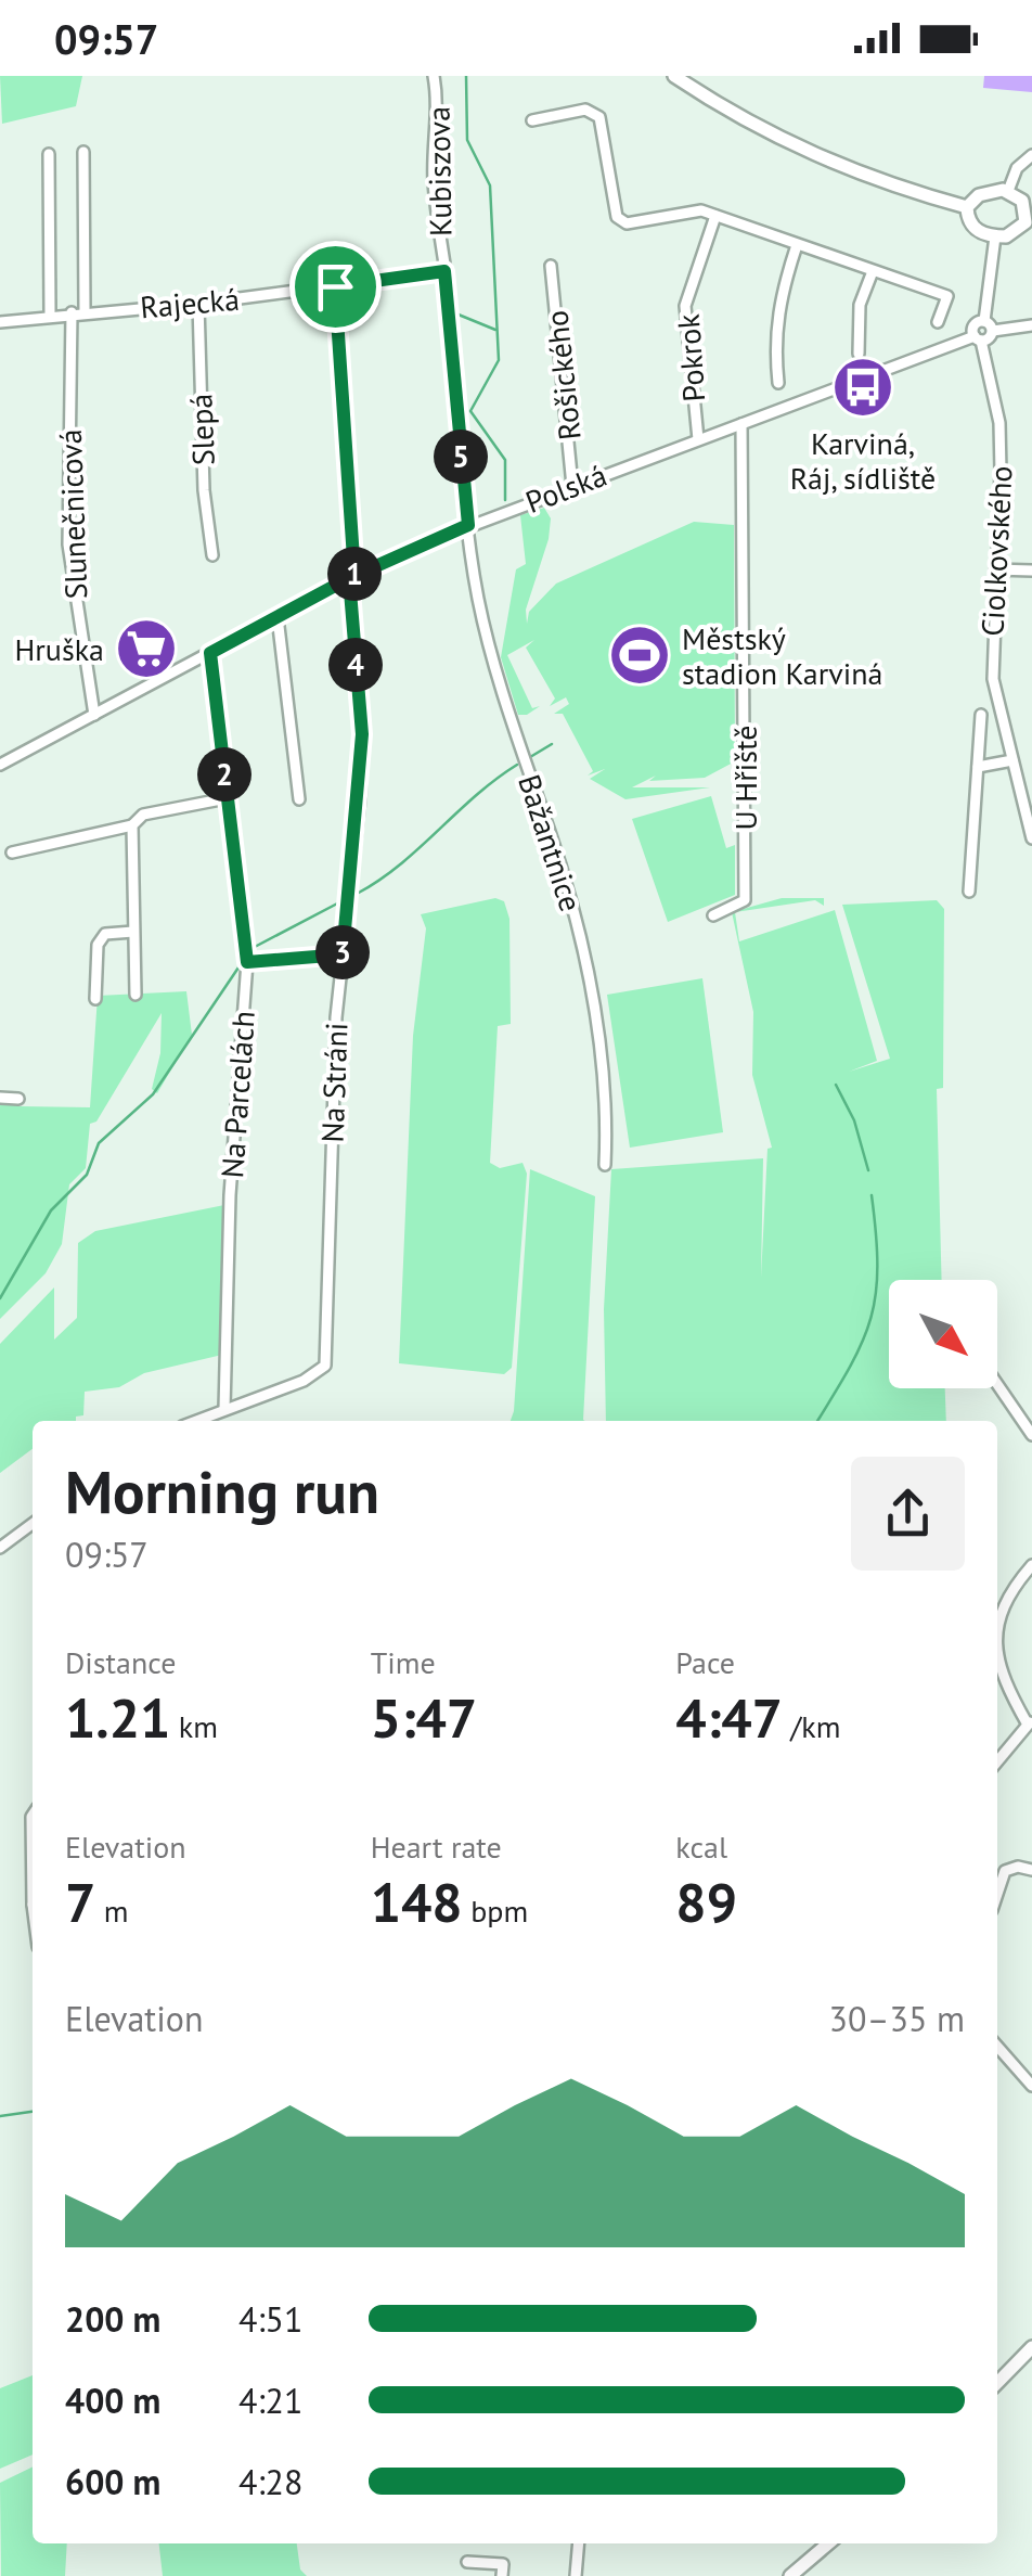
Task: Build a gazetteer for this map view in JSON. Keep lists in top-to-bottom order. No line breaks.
{"streets":{"street":["Kubiszova","Rajecká","Pokrok","Rošického","Slepá","Polská","Slunečnicová","Ciolkovského","U Hřiště","Bažantnice","Na Stráni","Na Parcelách"]},"crossings":[["Kubiszova","Rajecká"],["Kubiszova","Polská"],["Kubiszova","Bažantnice"],["Rajecká","Slepá"],["Rajecká","Slunečnicová"],["Rajecká","Na Stráni"],["Pokrok","Polská"],["Rošického","Polská"],["Polská","Slunečnicová"],["Polská","Ciolkovského"],["Polská","U Hřiště"],["Polská","Bažantnice"],["Polská","Na Stráni"],["Polská","Na Parcelách"],["Na Stráni","Na Parcelách"]],"places":{"bus stop":["Karviná, Ráj, sídliště"],"supermarket":["Hruška"],"sports":["Městský stadion Karviná"]},"north":"bottom right","page":{"status":"09:57","pins":["5","1","4","2","3"],"heading":["Morning run","09:57"],"stats":[["Distance","1.21 km"],["Time","5:47"],["Pace","4:47 /km"],["Elevation","7 m"],["Heart rate","148 bpm"],["kcal","89"]],"chart":["Elevation","30–35 m"],"list":[{"name":"200 m","note":"4:51"},{"name":"400 m","note":"4:21"},{"name":"600 m","note":"4:28"}]}}
